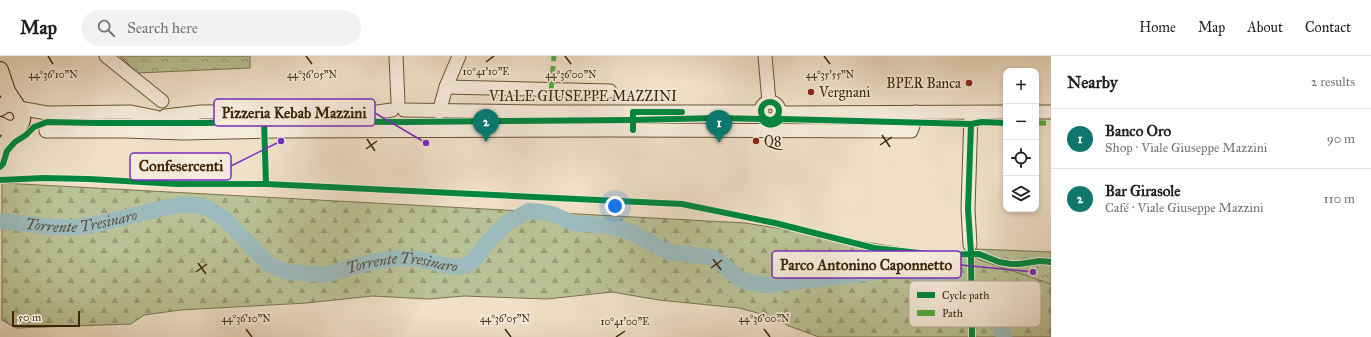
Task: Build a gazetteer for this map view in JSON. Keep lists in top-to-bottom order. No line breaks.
{"streets":{"street":["VIALE GIUSEPPE MAZZINI"]},"water":["Torrente Tresinaro"],"places":["BPER Banca","Vergnani","Confesercenti","Q8","Pizzeria Kebab Mazzini","Parco Antonino Caponnetto"],"legend":["Cycle path","Path"],"scale_bar":"50 m","page":{"header":"Map","search":"Search here","nav":["Home","Map","About","Contact"],"heading":["Nearby","2 results"],"map_buttons":["+","−"],"list":[{"mark":"1","name":"Banco Oro","note":"Shop · Viale Giuseppe Mazzini","value":"90 m"},{"mark":"2","name":"Bar Girasole","note":"Café · Viale Giuseppe Mazzini","value":"110 m"}],"pins":["2","1"],"scale":"50 m"},"coordinates":["10°41'10\"E","44°36'10\"N","44°36'05\"N","44°36'00\"N","44°35'55\"N","10°41'00\"E"]}
